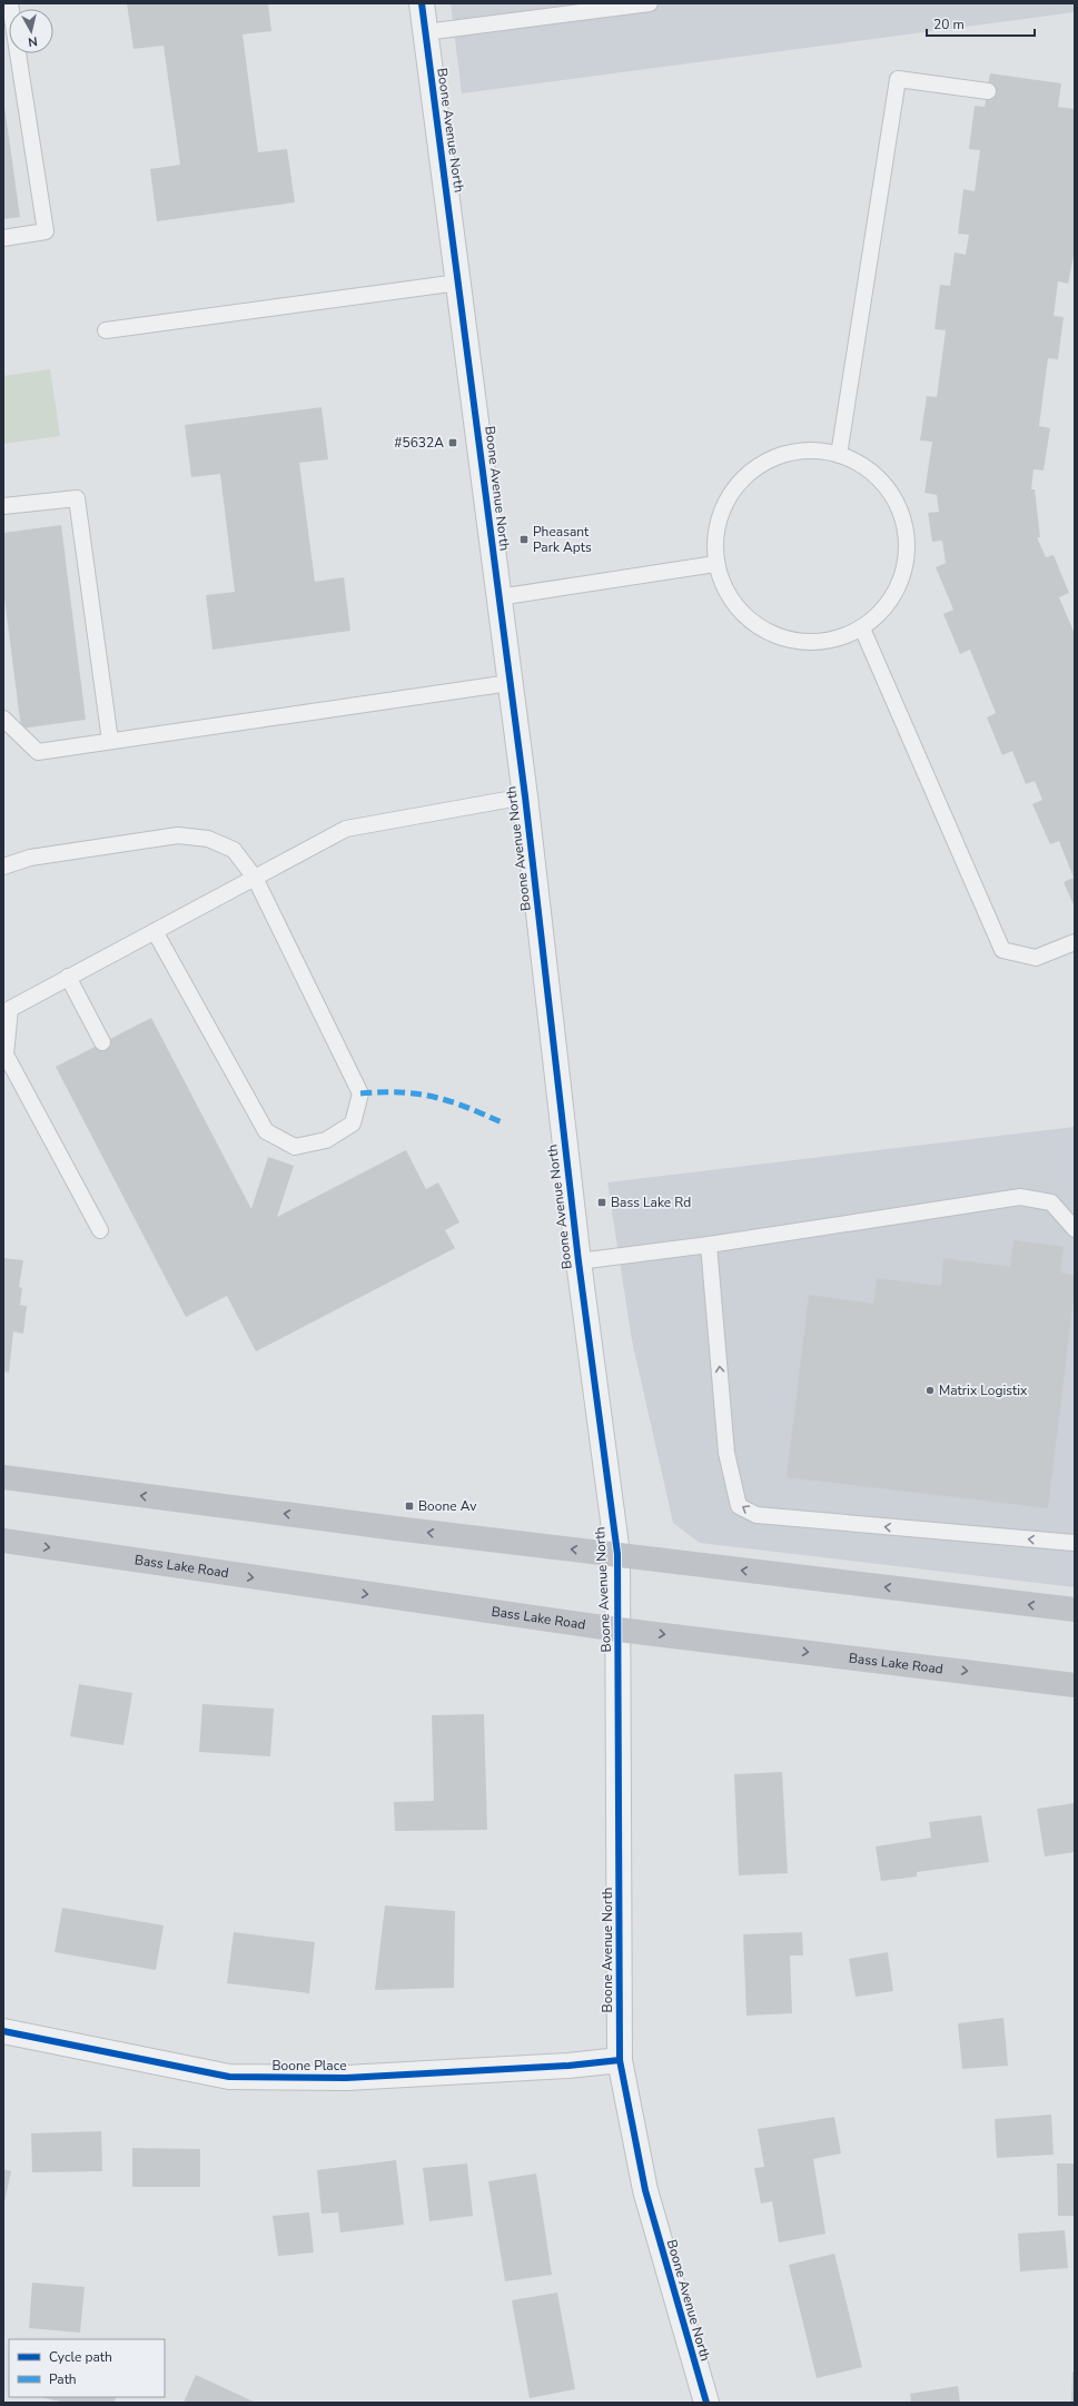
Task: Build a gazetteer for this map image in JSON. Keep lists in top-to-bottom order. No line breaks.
{"streets":{"main road":["Bass Lake Road"],"street":["Boone Avenue North","Boone Place"]},"crossings":[["Boone Avenue North","Bass Lake Road"],["Boone Avenue North","Boone Place"]],"places":{"transit":["#5632A","Pheasant Park Apts","Bass Lake Rd","Boone Av"],"other":["Matrix Logistix"]},"legend":["Cycle path","Path"],"scale_bar":"20 m","north":"bottom"}
